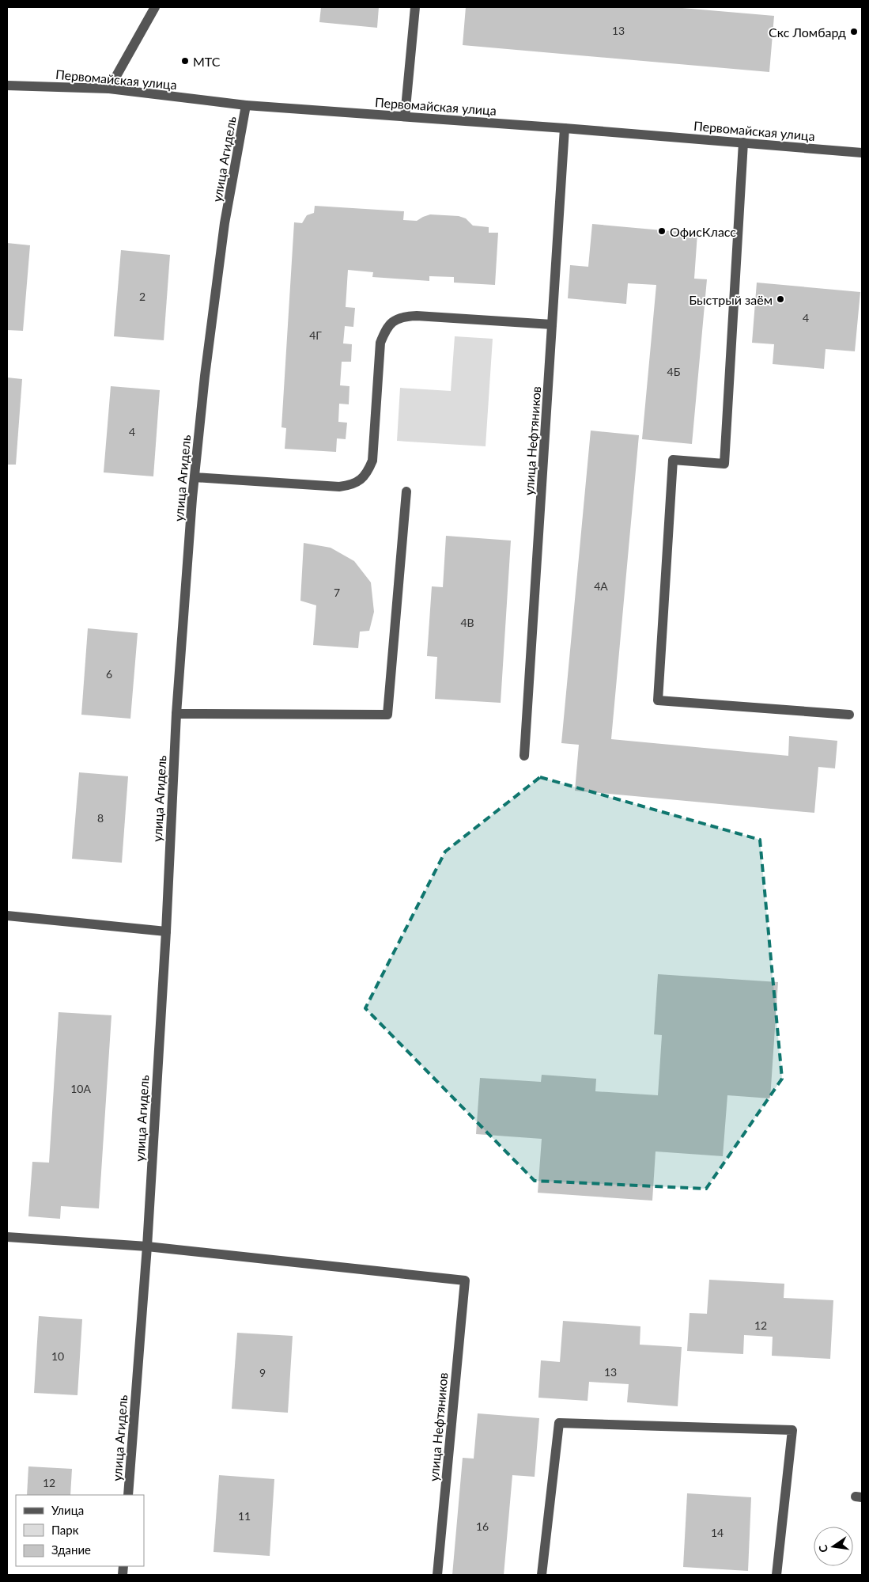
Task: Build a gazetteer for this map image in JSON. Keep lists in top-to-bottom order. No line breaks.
{"streets":{"street":["Первомайская улица","улица Агидель","улица Нефтяников"]},"crossings":[["Первомайская улица","улица Агидель"],["Первомайская улица","улица Нефтяников"],["улица Агидель","улица Нефтяников"]],"places":["Скс Ломбард","МТС","ОфисКласс","Быстрый заём"],"house_numbers":["13","2","4","4Г","4Б","4","4А","7","4В","6","8","10А","12","10","13","9","12","11","16","14"],"legend":["Улица","Парк","Здание"],"north":"left"}
